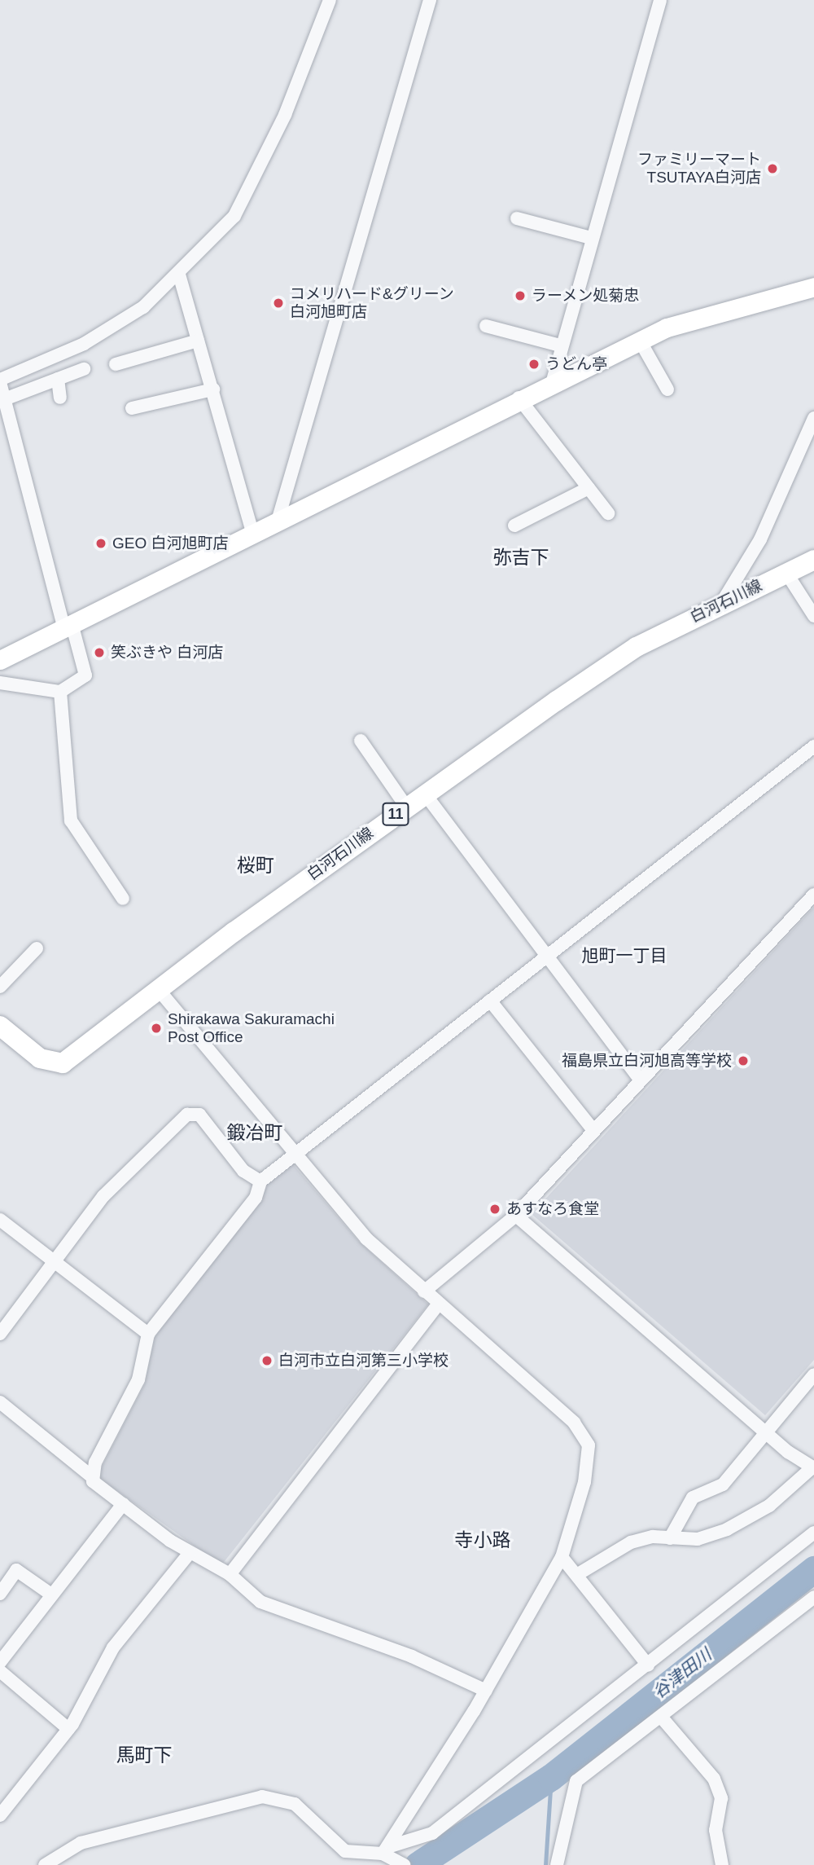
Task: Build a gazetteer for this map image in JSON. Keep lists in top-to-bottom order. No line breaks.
{"streets":{"main road":["白河石川線","11"]},"districts":["弥吉下","桜町","旭町一丁目","鍛冶町","寺小路","馬町下"],"water":["谷津田川"],"places":["ファミリーマート TSUTAYA白河店","ラーメン処菊忠","コメリハード&グリーン 白河旭町店","うどん亭","GEO 白河旭町店","笑ぶきや 白河店","Shirakawa Sakuramachi Post Office","福島県立白河旭高等学校","あすなろ食堂","白河市立白河第三小学校"]}
